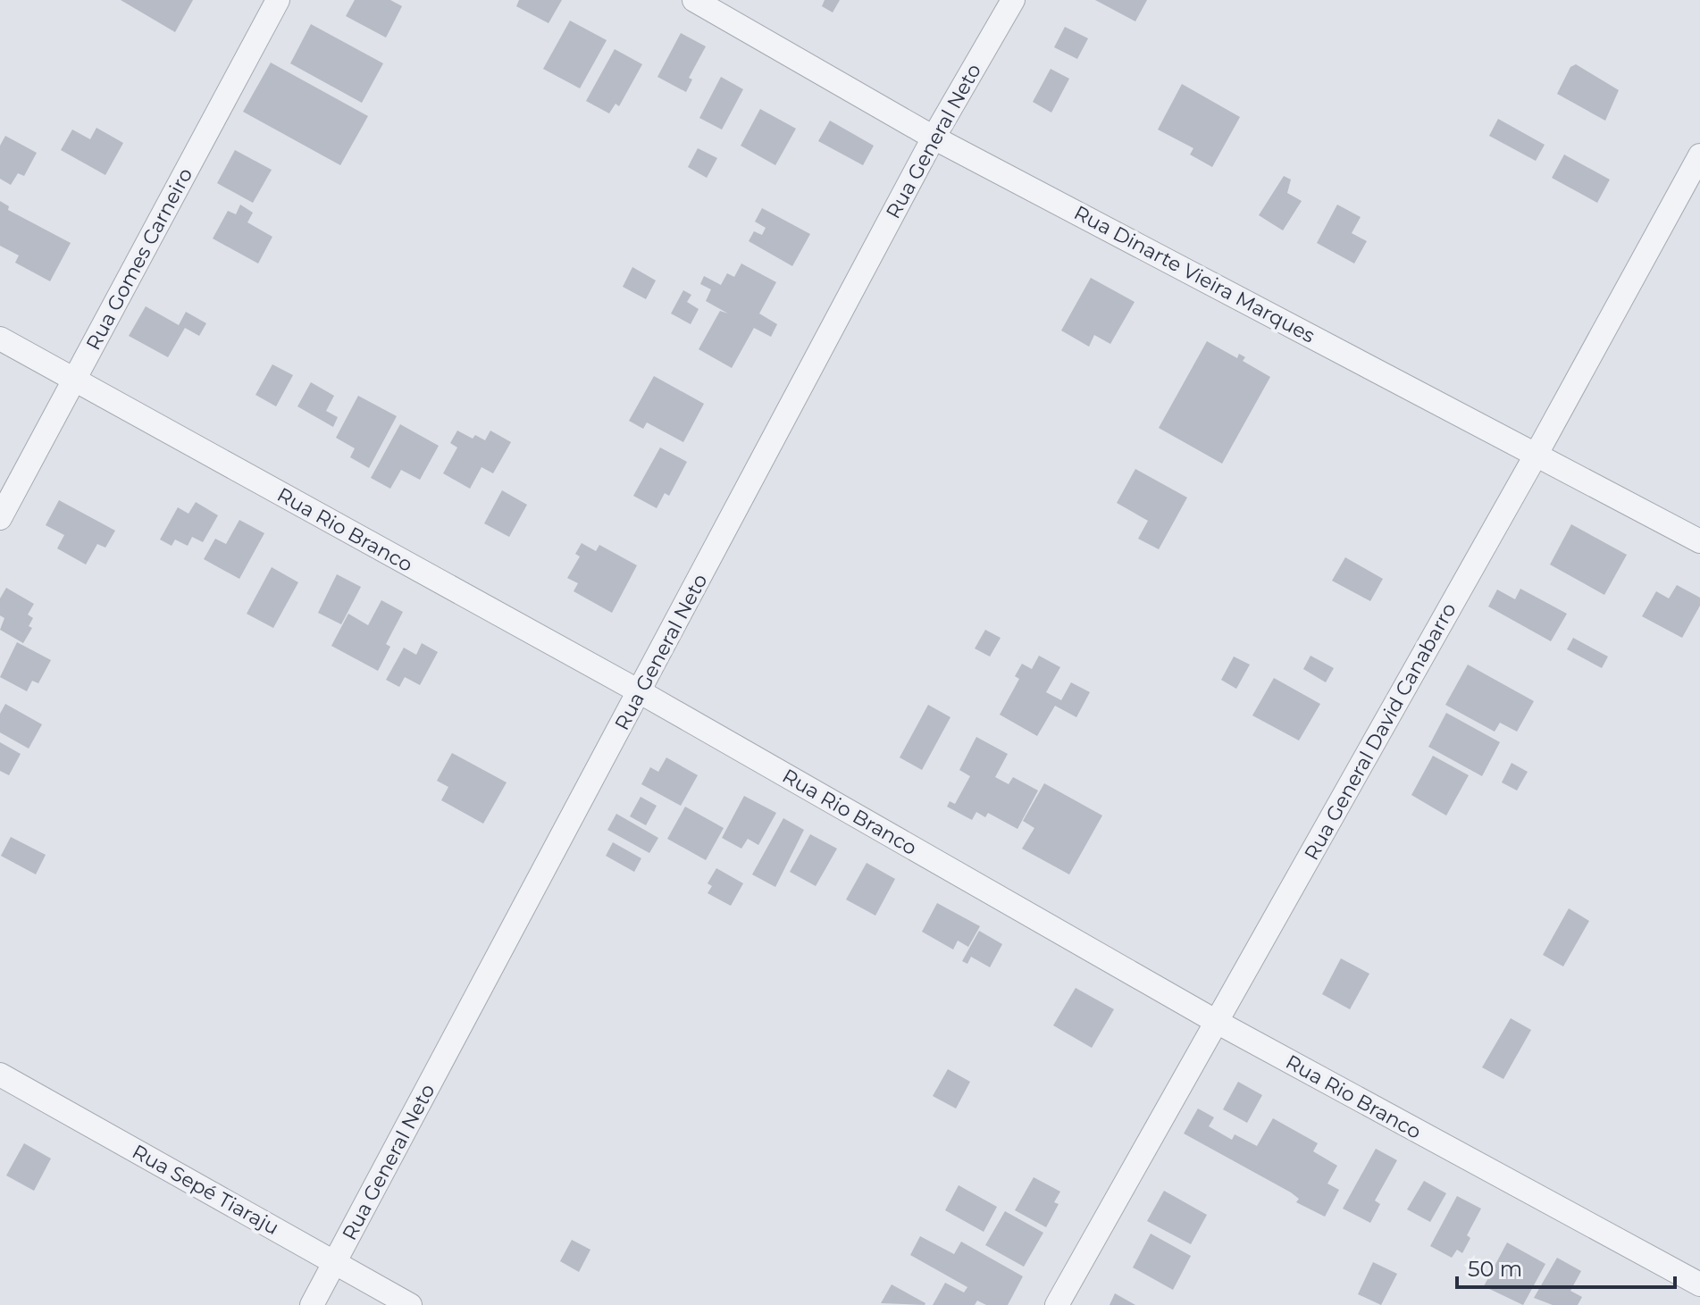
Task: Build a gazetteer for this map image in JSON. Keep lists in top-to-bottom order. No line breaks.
{"streets":{"street":["Rua General Neto","Rua Gomes Carneiro","Rua Dinarte Vieira Marques","Rua Rio Branco","Rua General David Canabarro","Rua Sepé Tiaraju"]},"crossings":[["Rua General Neto","Rua Dinarte Vieira Marques"],["Rua General Neto","Rua Rio Branco"],["Rua General Neto","Rua Sepé Tiaraju"],["Rua Gomes Carneiro","Rua Rio Branco"],["Rua Dinarte Vieira Marques","Rua General David Canabarro"],["Rua Rio Branco","Rua General David Canabarro"]],"scale_bar":"50 m"}
